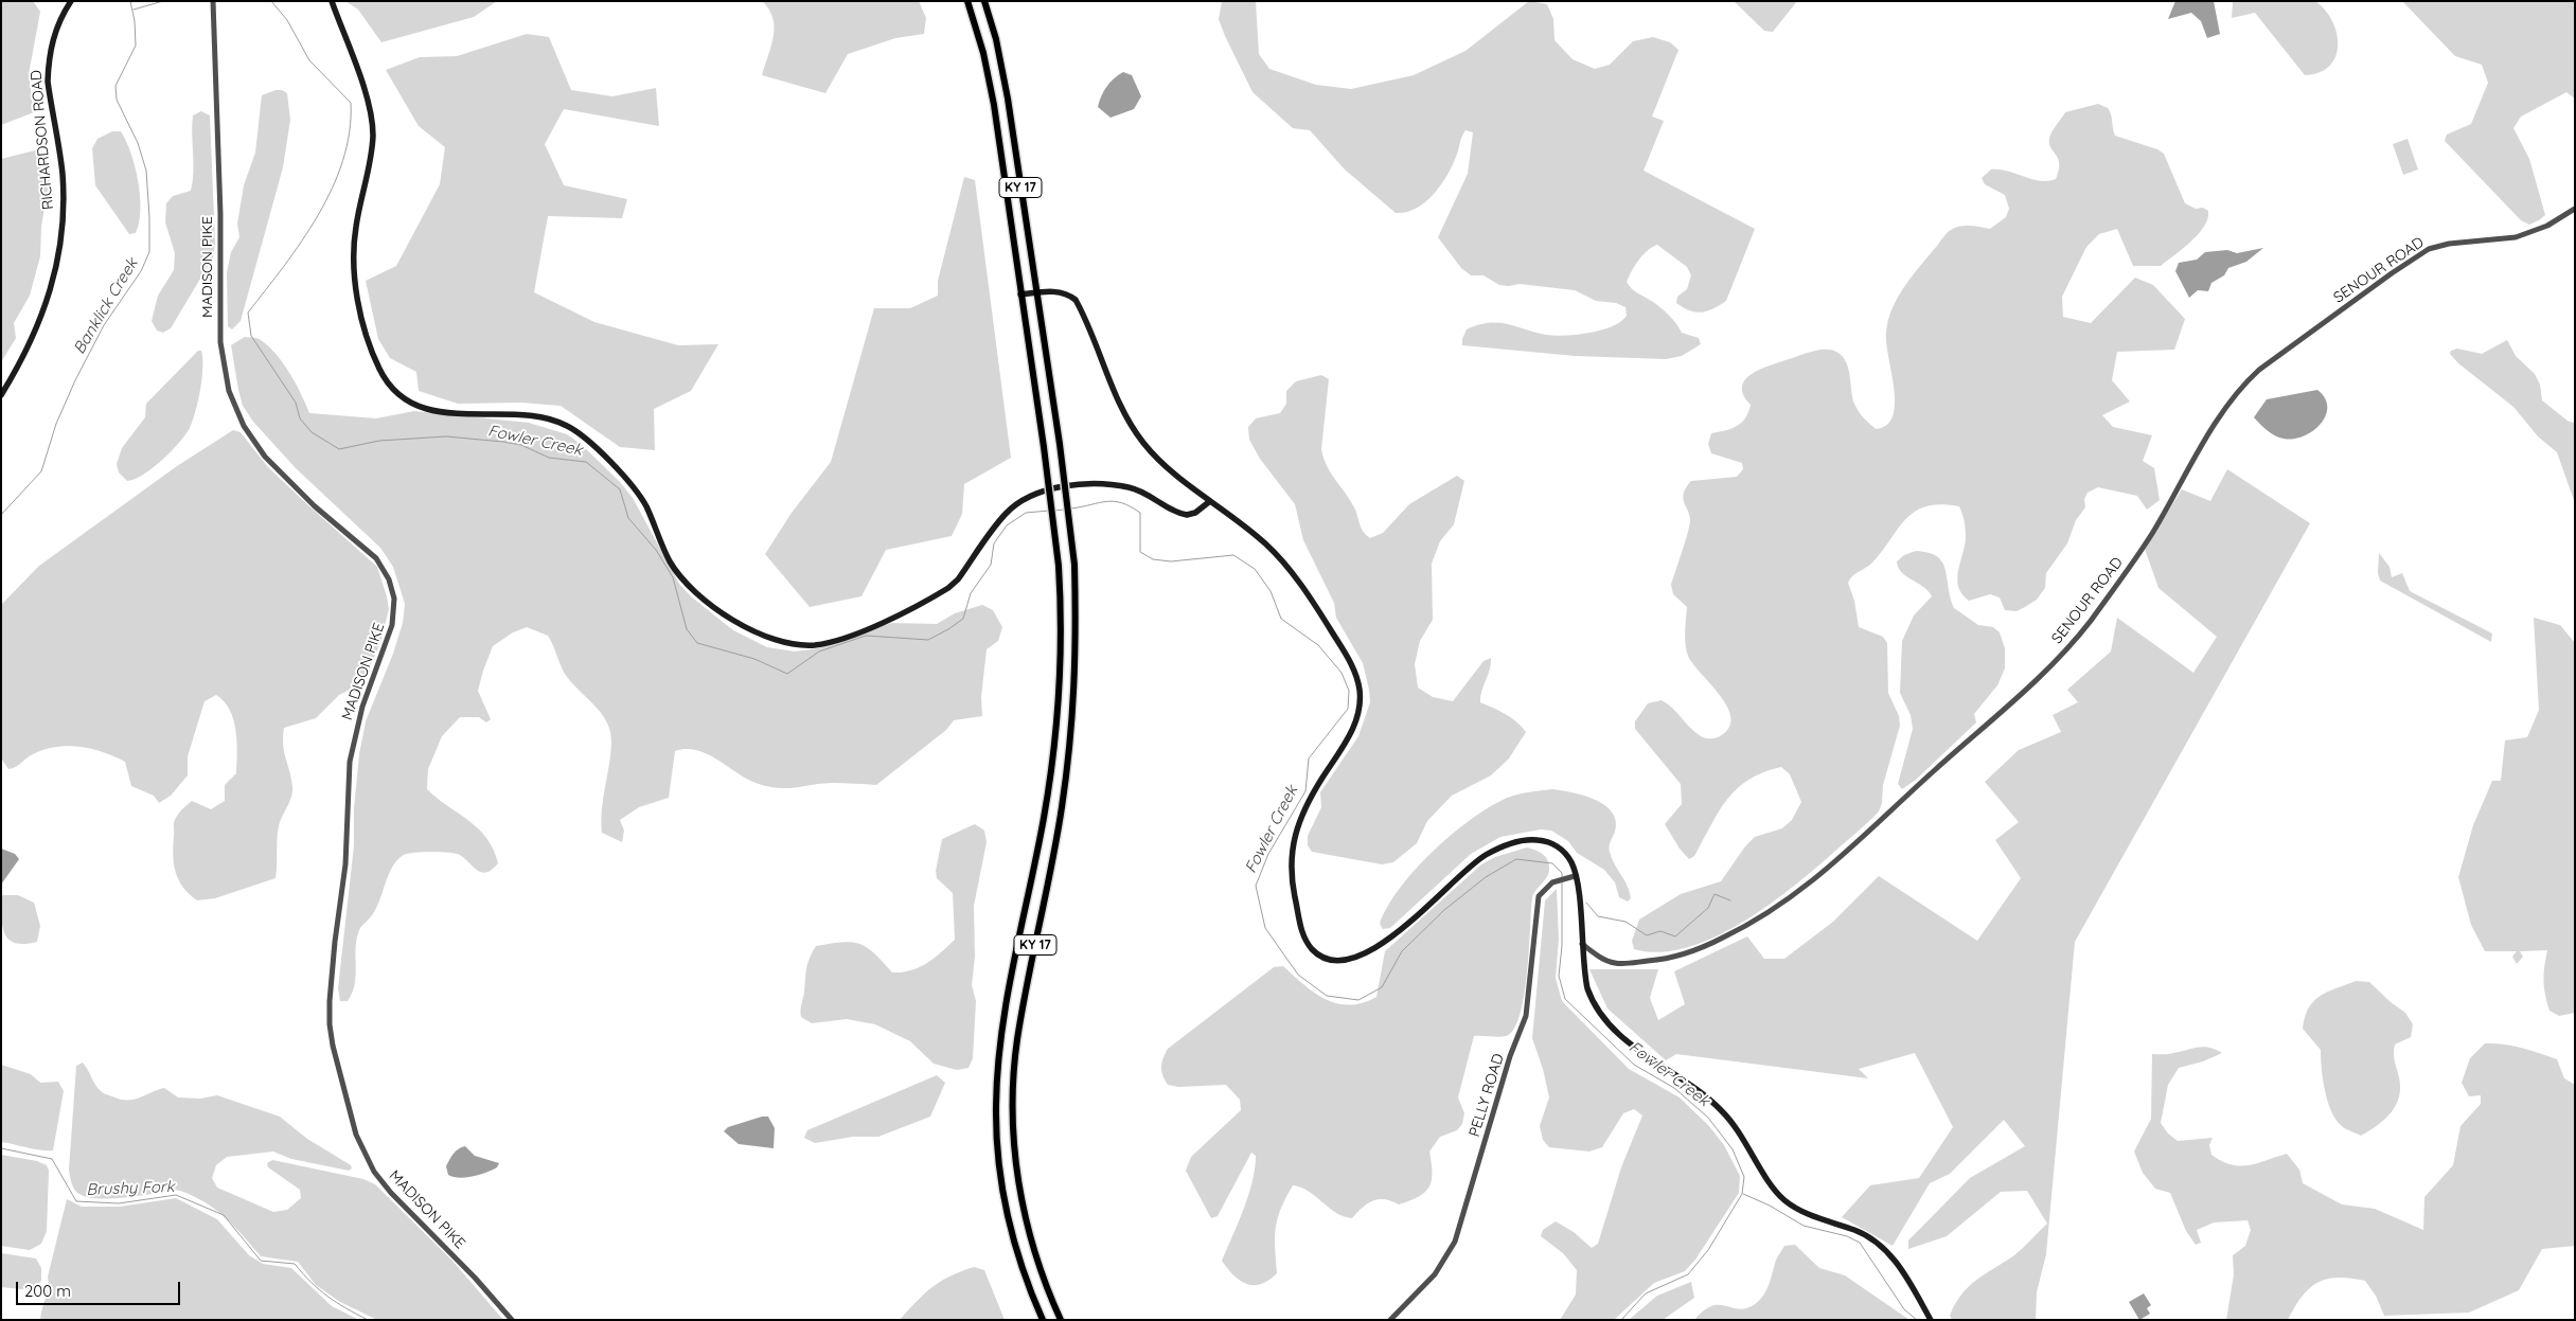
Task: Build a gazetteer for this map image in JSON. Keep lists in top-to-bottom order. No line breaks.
{"streets":{"main road":["RICHARDSON ROAD","KY 17"],"street":["MADISON PIKE","SENOUR ROAD","PELLY ROAD"]},"water":["Banklick Creek","Fowler Creek","Brushy Fork"],"scale_bar":"200 m"}
